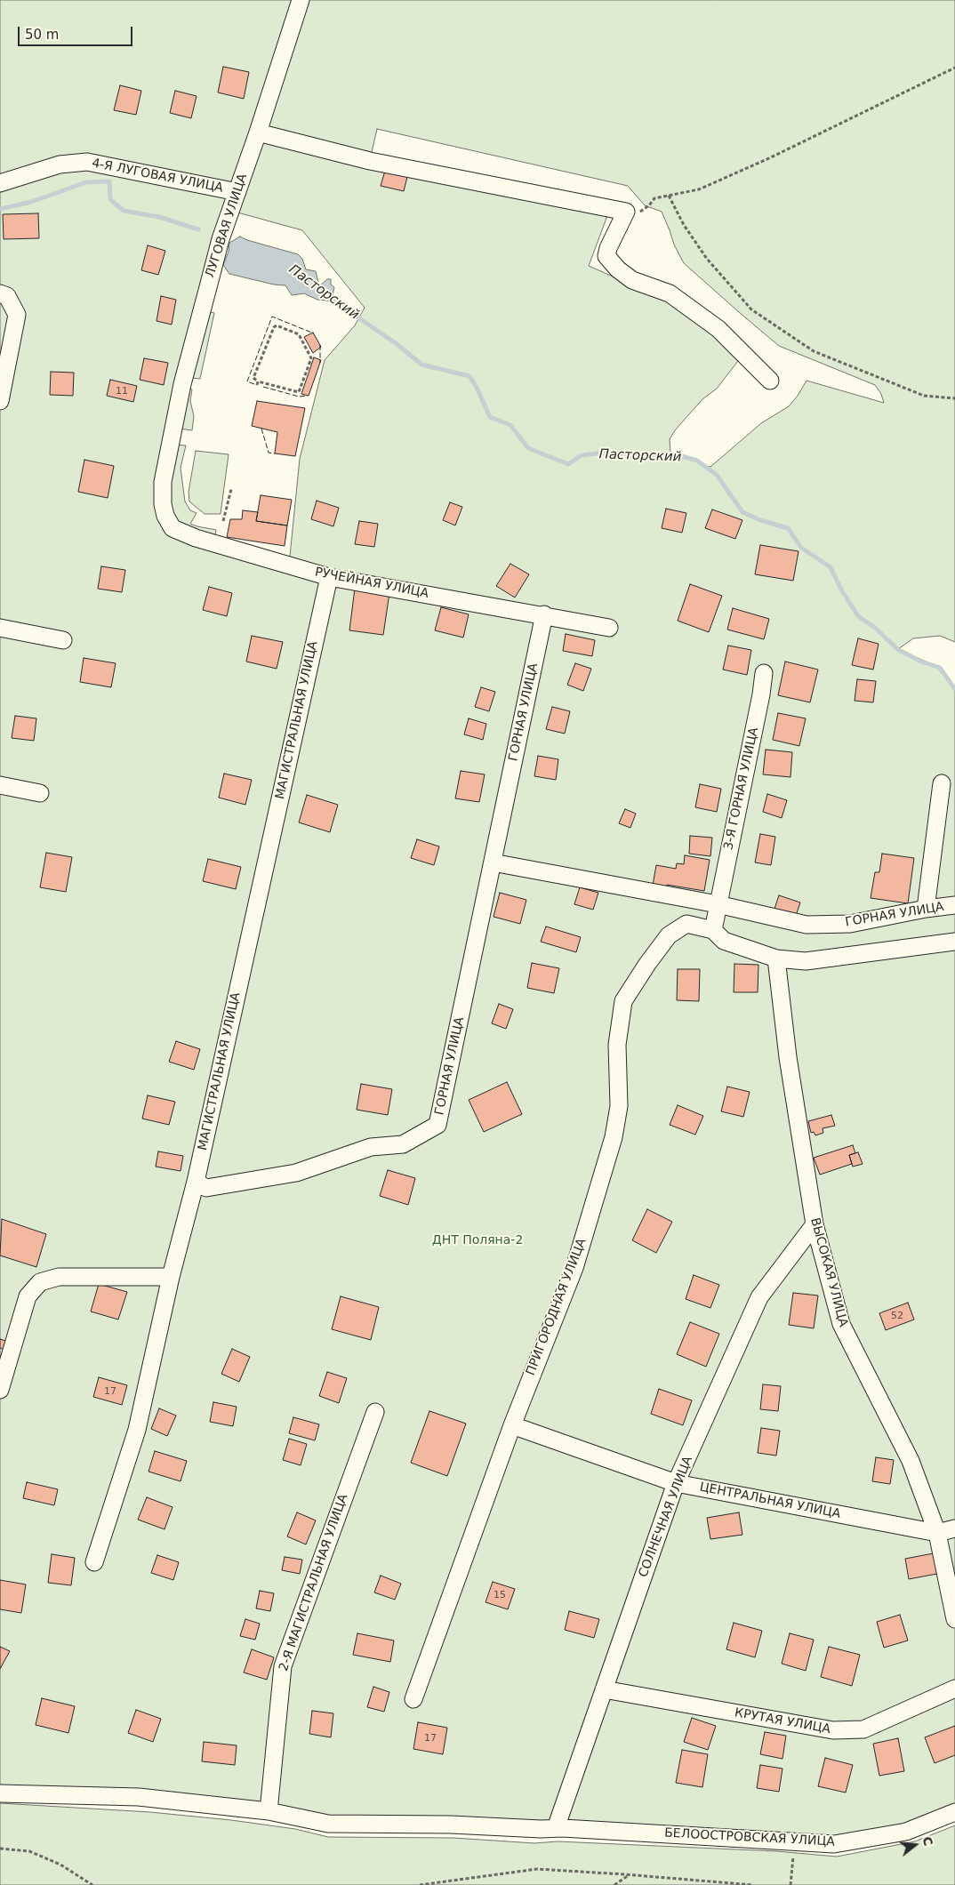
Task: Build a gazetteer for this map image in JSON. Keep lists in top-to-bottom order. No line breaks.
{"streets":{"street":["4-Я ЛУГОВАЯ УЛИЦА","ЛУГОВАЯ УЛИЦА","РУЧЕЙНАЯ УЛИЦА","ГОРНАЯ УЛИЦА","МАГИСТРАЛЬНАЯ УЛИЦА","3-Я ГОРНАЯ УЛИЦА","ВЫСОКАЯ УЛИЦА","ПРИГОРОДНАЯ УЛИЦА","ЦЕНТРАЛЬНАЯ УЛИЦА","СОЛНЕЧНАЯ УЛИЦА","2-Я МАГИСТРАЛЬНАЯ УЛИЦА","КРУТАЯ УЛИЦА","БЕЛООСТРОВСКАЯ УЛИЦА"]},"crossings":[["4-Я ЛУГОВАЯ УЛИЦА","ЛУГОВАЯ УЛИЦА"],["ЛУГОВАЯ УЛИЦА","РУЧЕЙНАЯ УЛИЦА"],["РУЧЕЙНАЯ УЛИЦА","ГОРНАЯ УЛИЦА"],["РУЧЕЙНАЯ УЛИЦА","МАГИСТРАЛЬНАЯ УЛИЦА"],["ГОРНАЯ УЛИЦА","МАГИСТРАЛЬНАЯ УЛИЦА"],["ГОРНАЯ УЛИЦА","3-Я ГОРНАЯ УЛИЦА"],["3-Я ГОРНАЯ УЛИЦА","ПРИГОРОДНАЯ УЛИЦА"],["ВЫСОКАЯ УЛИЦА","ЦЕНТРАЛЬНАЯ УЛИЦА"],["ВЫСОКАЯ УЛИЦА","СОЛНЕЧНАЯ УЛИЦА"],["ПРИГОРОДНАЯ УЛИЦА","ЦЕНТРАЛЬНАЯ УЛИЦА"],["ЦЕНТРАЛЬНАЯ УЛИЦА","СОЛНЕЧНАЯ УЛИЦА"],["СОЛНЕЧНАЯ УЛИЦА","КРУТАЯ УЛИЦА"],["СОЛНЕЧНАЯ УЛИЦА","БЕЛООСТРОВСКАЯ УЛИЦА"],["2-Я МАГИСТРАЛЬНАЯ УЛИЦА","БЕЛООСТРОВСКАЯ УЛИЦА"]],"water":["Пасторский"],"parks":["ДНТ Поляна-2"],"house_numbers":["11","52","17","15","17"],"scale_bar":"50 m","north":"right"}
